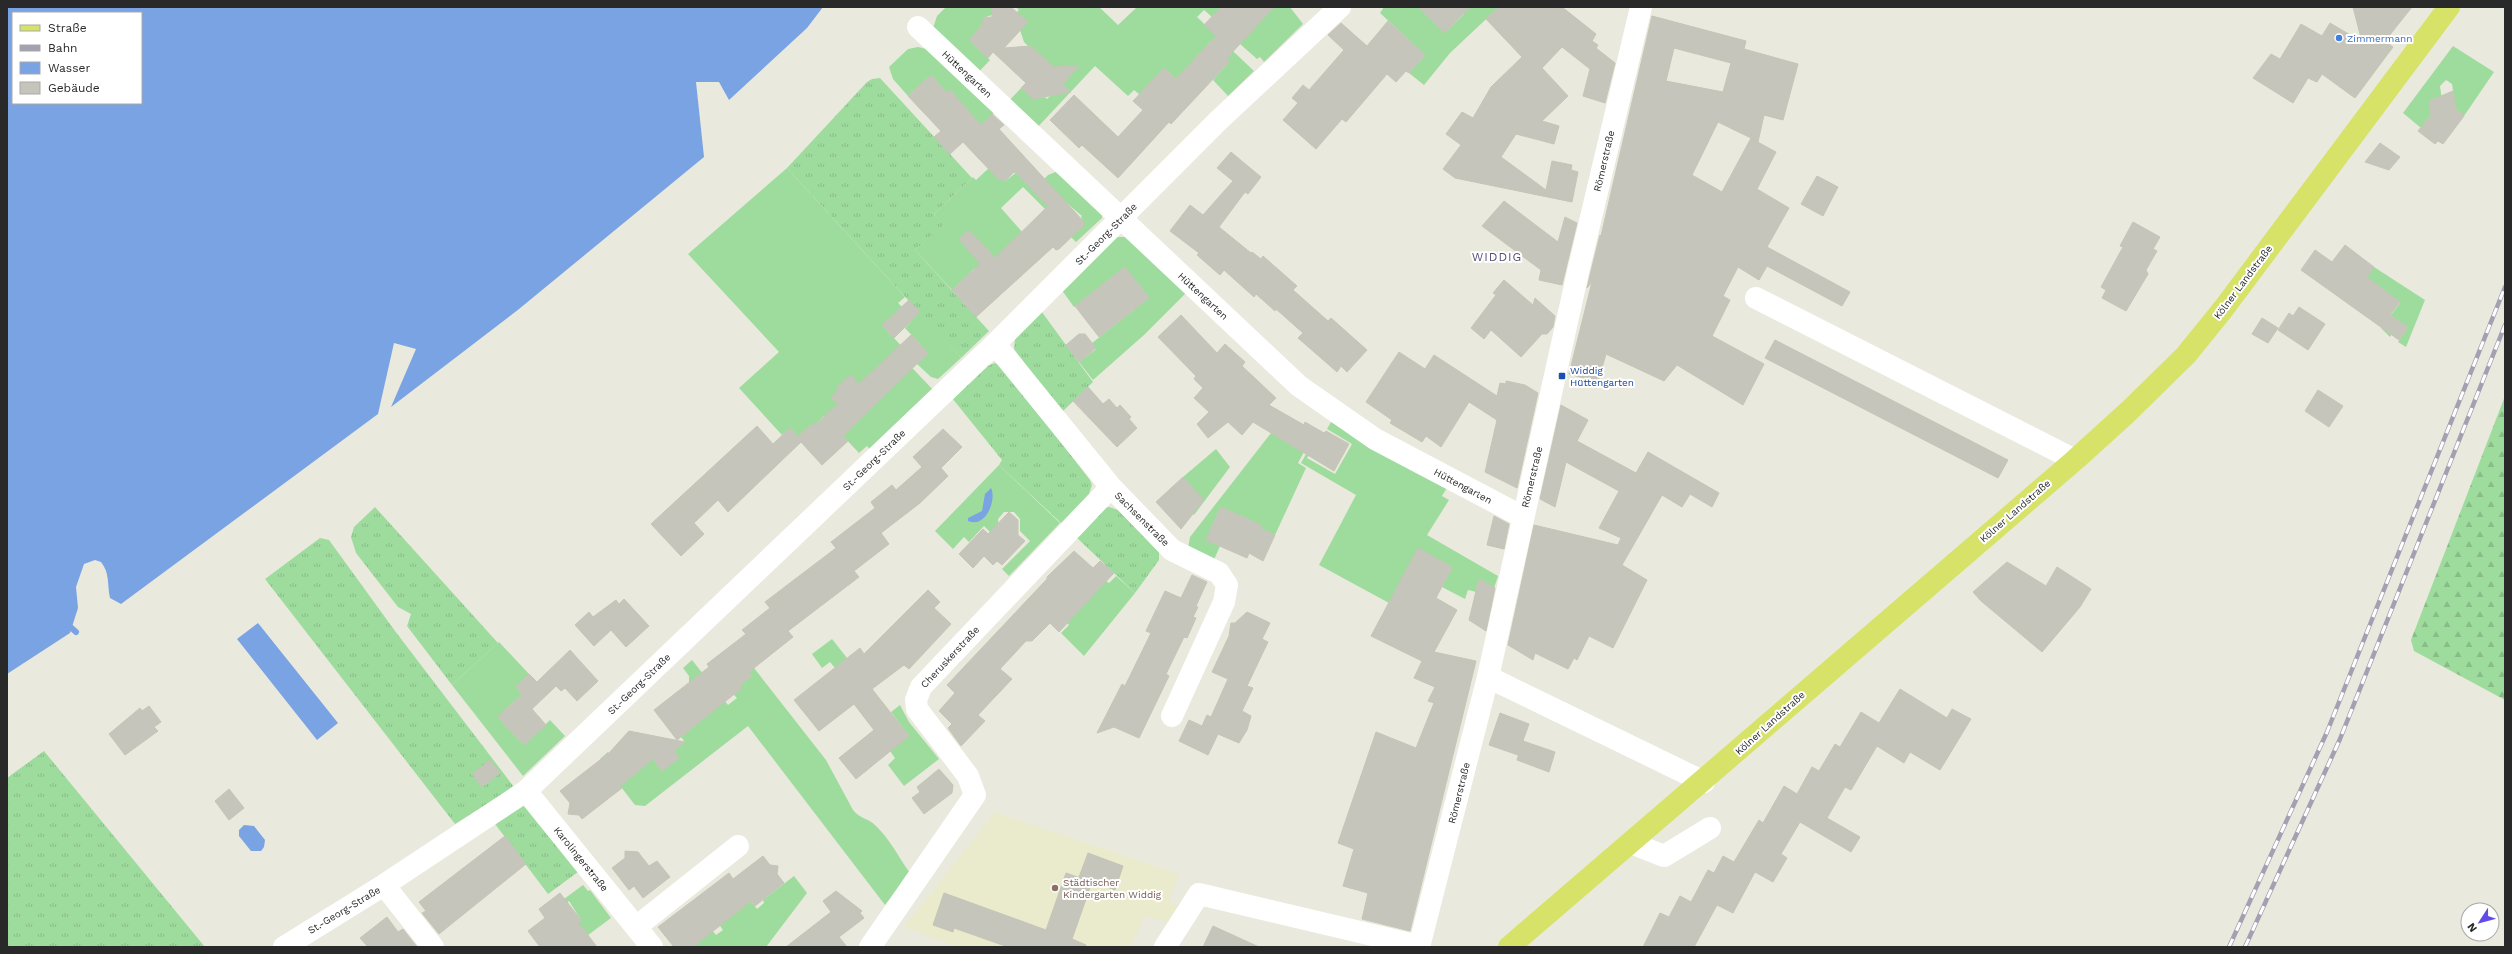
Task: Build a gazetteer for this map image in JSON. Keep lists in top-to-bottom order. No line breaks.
{"streets":{"main road":["Kölner Landstraße"],"street":["Hüttengarten","Römerstraße","St.-Georg-Straße","Sachsenstraße","Cheruskerstraße","Karolingerstraße"]},"crossings":[["Hüttengarten","Römerstraße"],["Hüttengarten","St.-Georg-Straße"],["St.-Georg-Straße","Sachsenstraße"],["St.-Georg-Straße","Karolingerstraße"],["Sachsenstraße","Cheruskerstraße"]],"districts":["WIDDIG"],"places":{"other":["Zimmermann","Städtischer Kindergarten Widdig"],"transit":["Widdig Hüttengarten"]},"legend":["Straße","Bahn","Wasser","Gebäude"],"north":"bottom left"}
